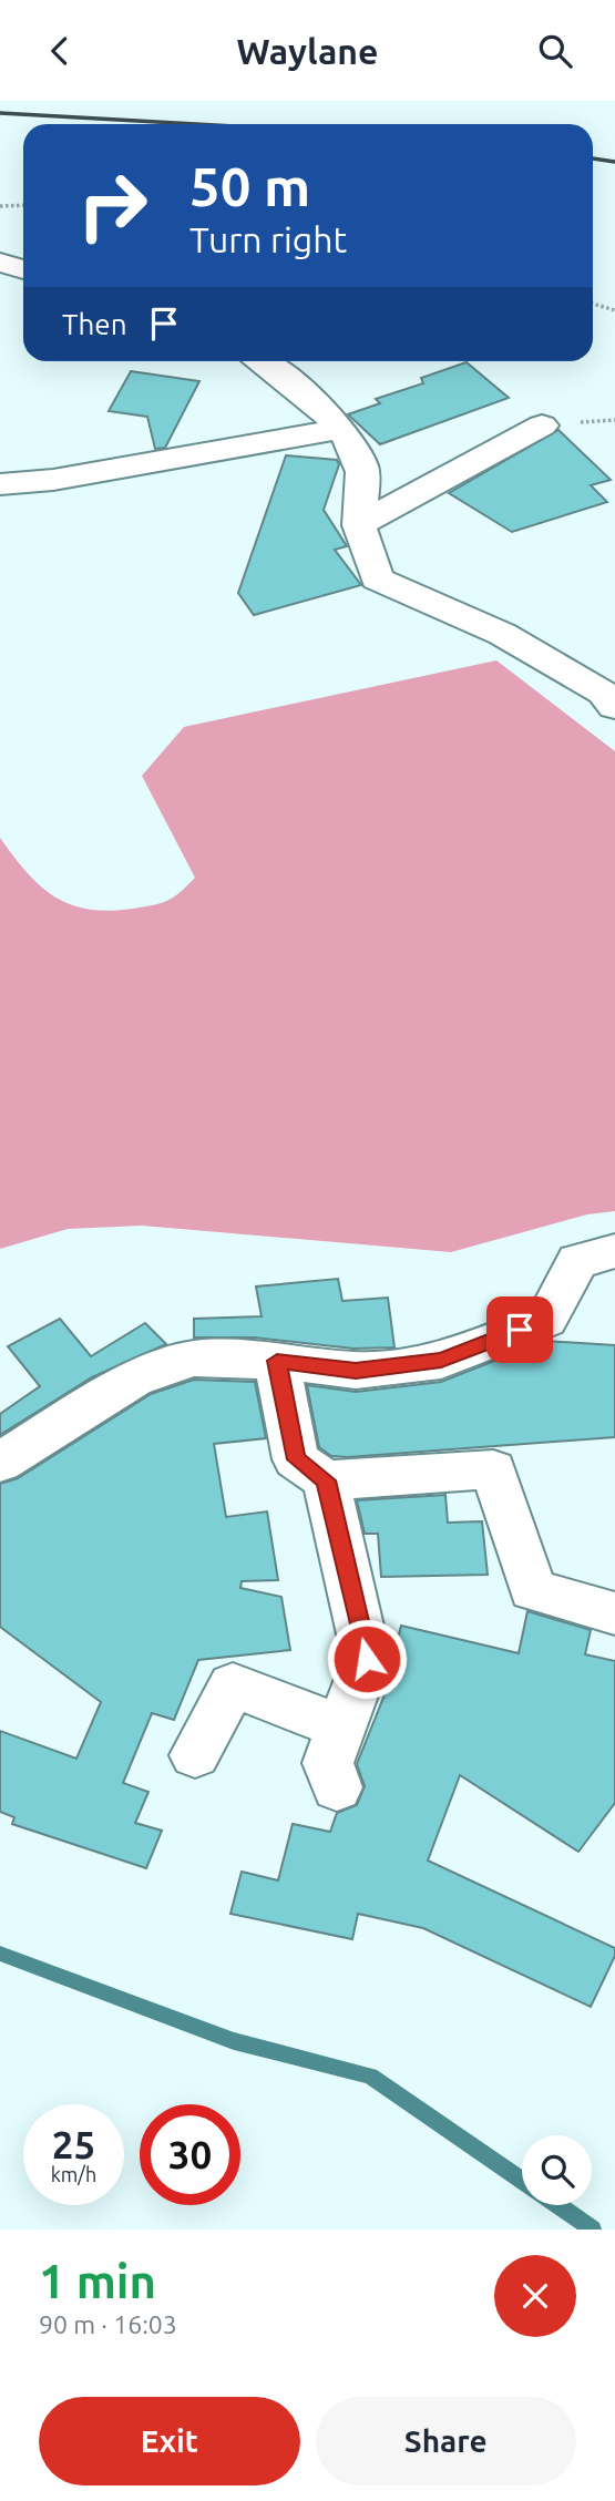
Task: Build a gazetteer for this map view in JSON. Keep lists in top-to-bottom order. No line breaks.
{"page":{"header":"Waylane","turn":["50 m","Turn right"],"then":"Then","speed":"25 km/h","limit":"30","heading":["1 min","90 m · 16:03"],"buttons":["Exit","Share"]}}
